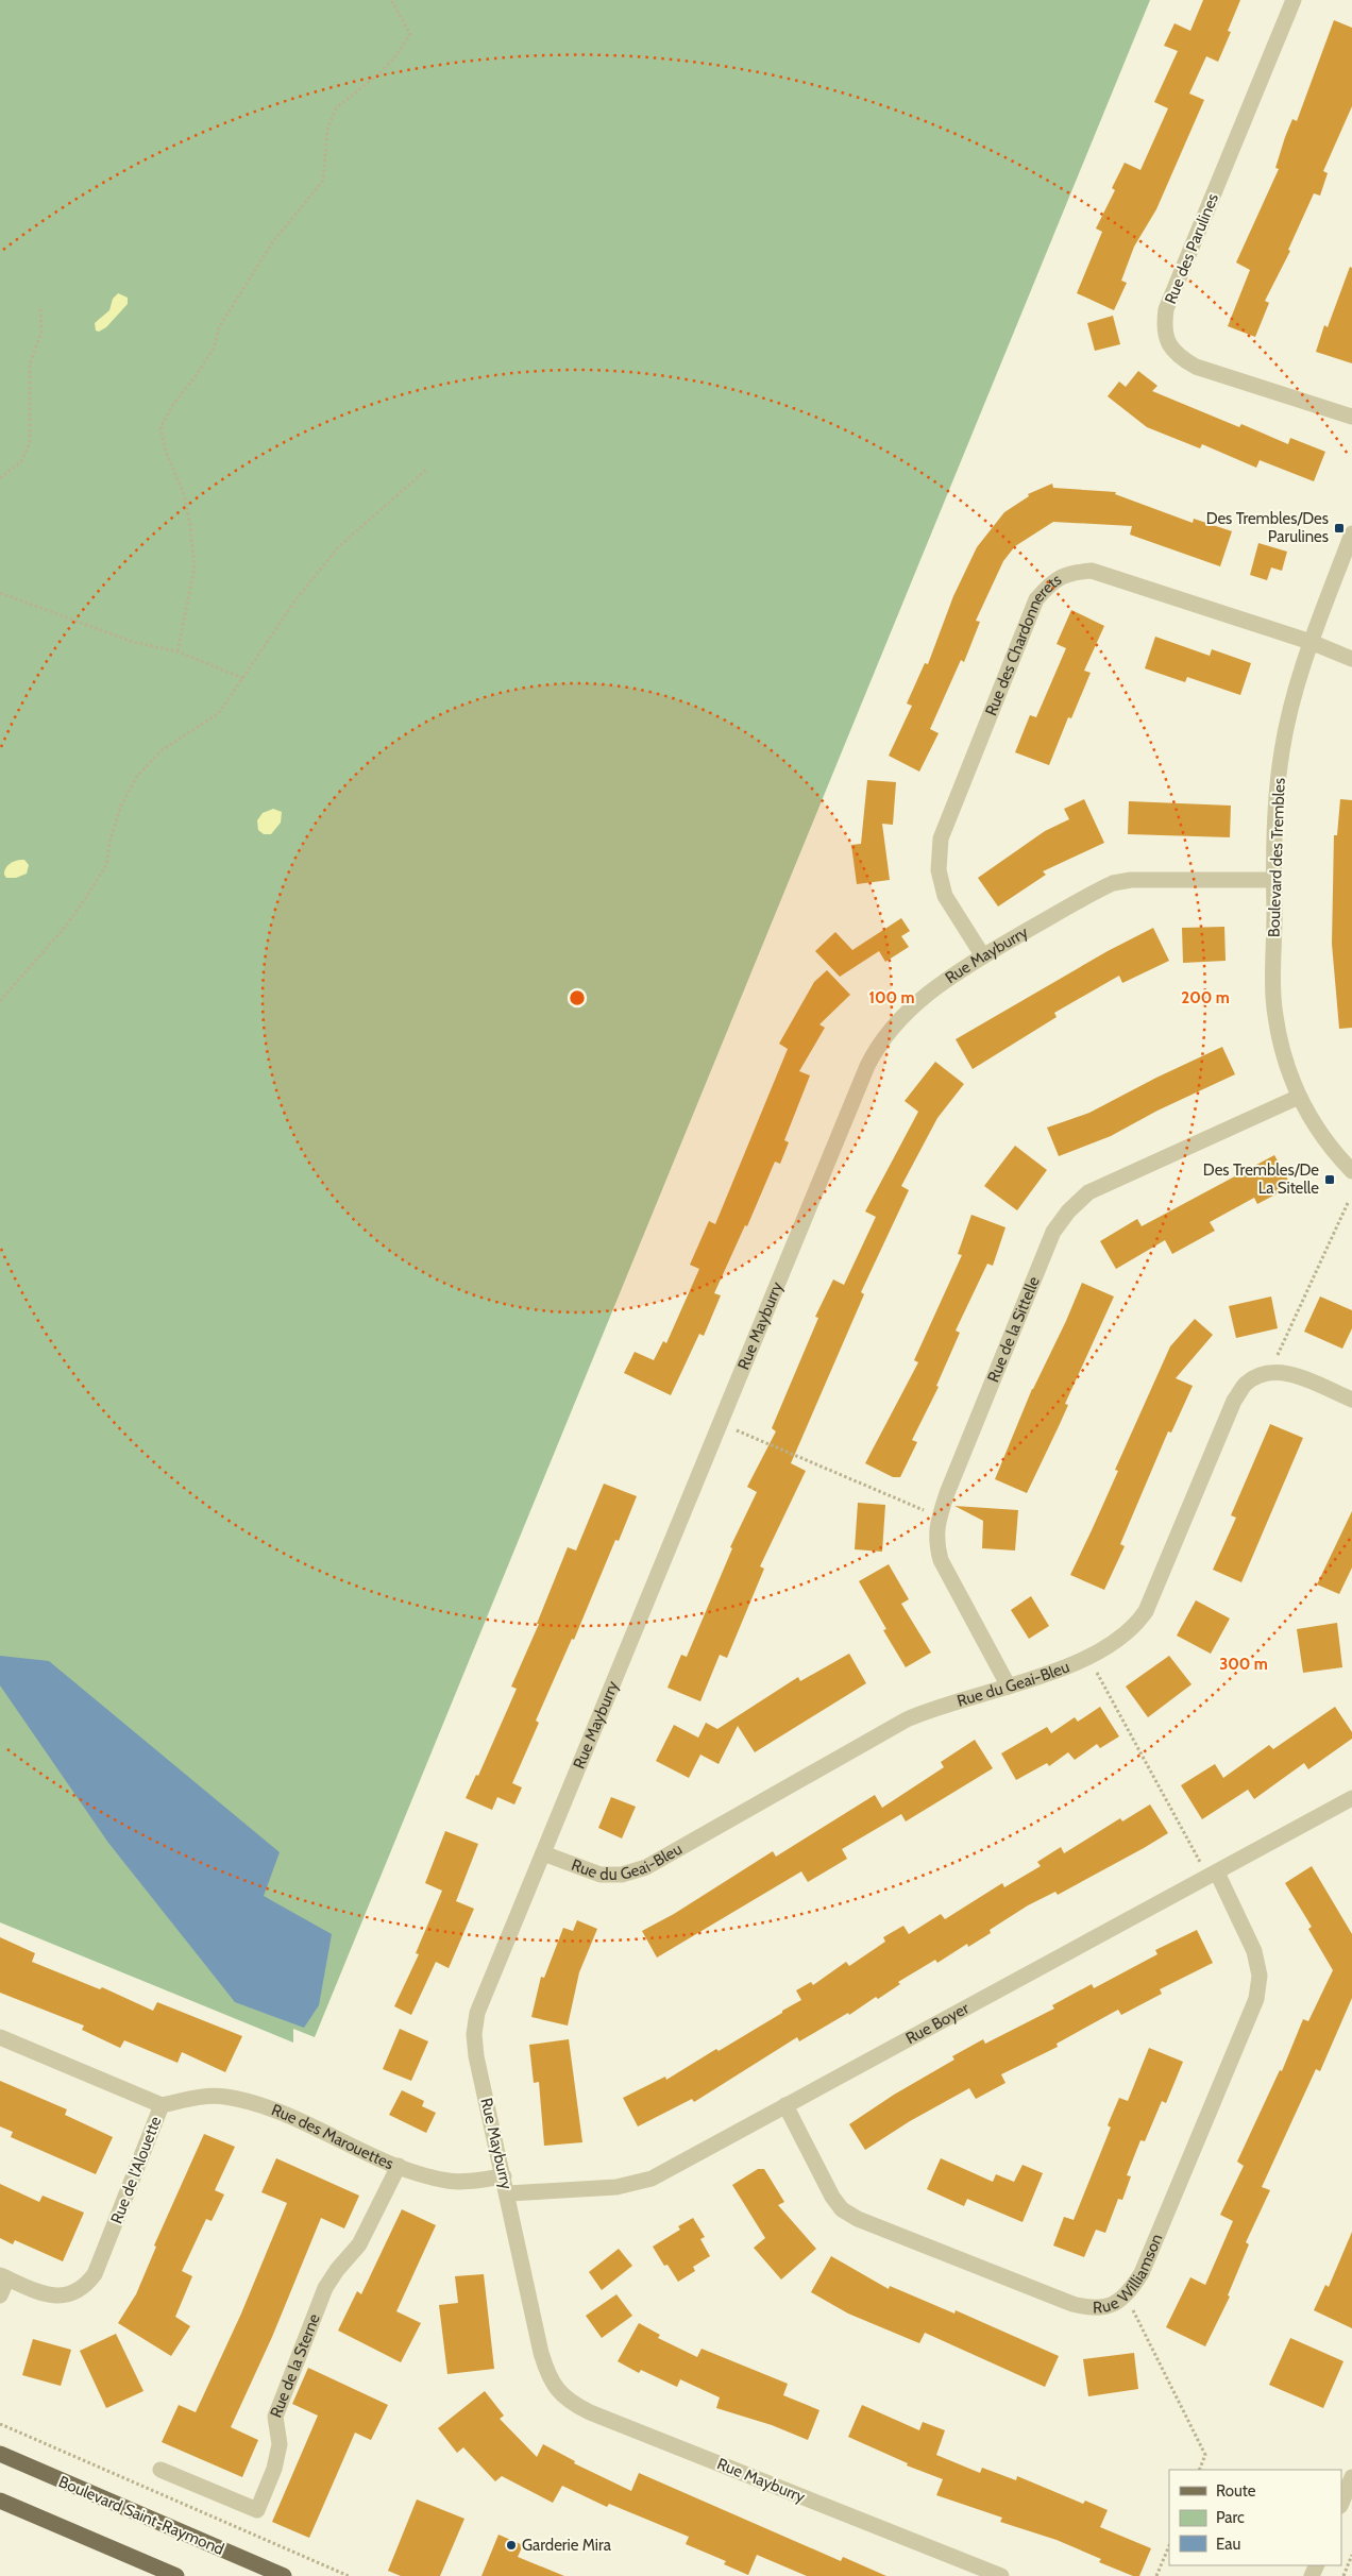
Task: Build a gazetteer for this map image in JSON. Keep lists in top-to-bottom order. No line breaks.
{"streets":{"main road":["Boulevard Saint-Raymond"],"street":["Rue des Parulines","Rue des Chardonnerets","Boulevard des Trembles","Rue Mayburry","Rue de la Sittelle","Rue du Geai-Bleu","Rue Boyer","Rue des Marouettes","Rue de l'Alouette","Rue Williamson","Rue de la Sterne"]},"crossings":[["Rue des Chardonnerets","Boulevard des Trembles"],["Rue des Chardonnerets","Rue Mayburry"],["Boulevard des Trembles","Rue Mayburry"],["Boulevard des Trembles","Rue de la Sittelle"],["Rue Mayburry","Rue du Geai-Bleu"],["Rue Mayburry","Rue Boyer"],["Rue Mayburry","Rue des Marouettes"],["Rue de la Sittelle","Rue du Geai-Bleu"],["Rue Boyer","Rue Williamson"],["Rue des Marouettes","Rue de l'Alouette"],["Rue des Marouettes","Rue de la Sterne"]],"places":{"transit":["Des Trembles/Des Parulines","Des Trembles/De La Sitelle"],"other":["Garderie Mira"]},"legend":["Route","Parc","Eau"],"rings":["100 m","200 m","300 m"]}
